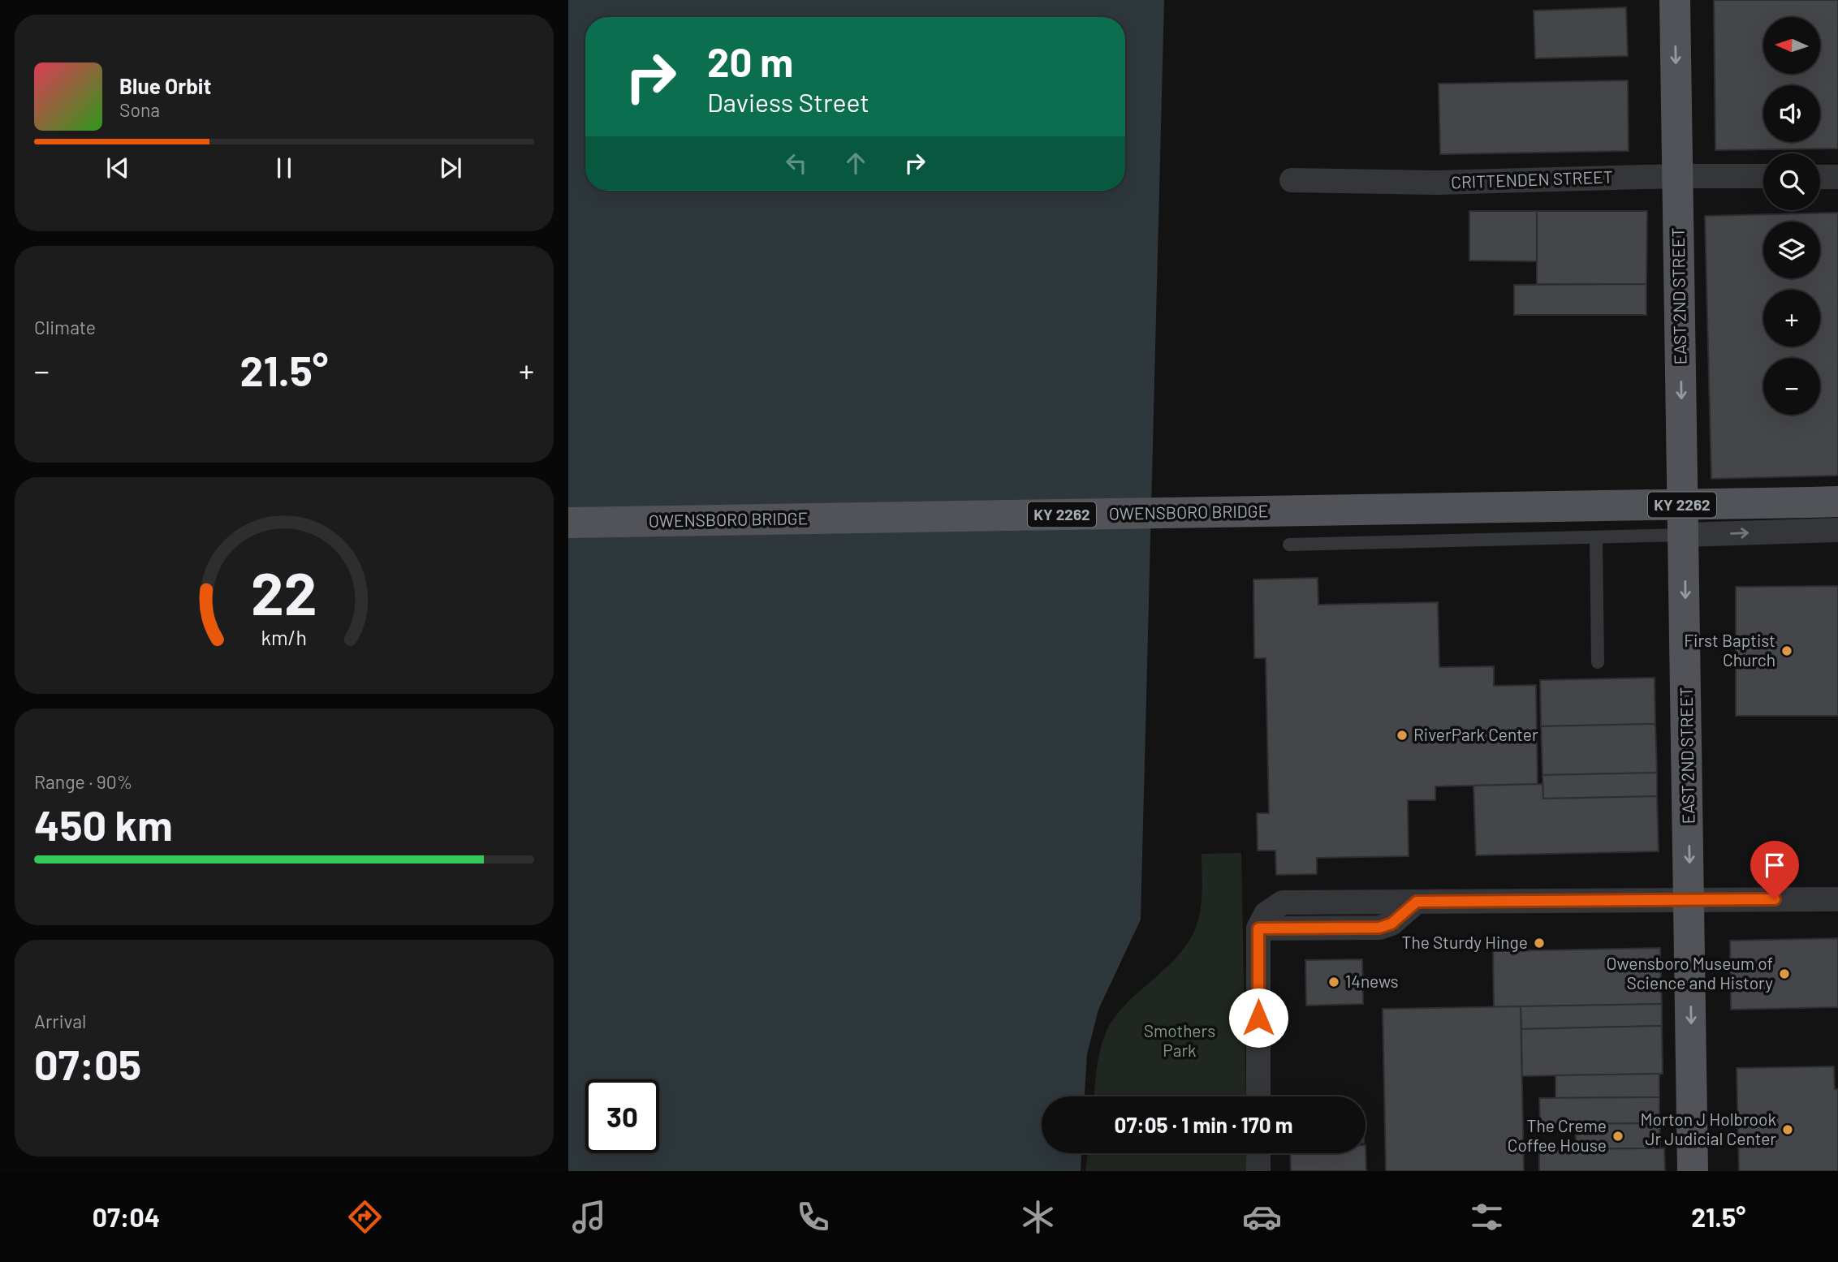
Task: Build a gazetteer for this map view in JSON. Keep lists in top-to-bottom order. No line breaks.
{"streets":{"main road":["EAST 2ND STREET","KY 2262","OWENSBORO BRIDGE"],"street":["CRITTENDEN STREET"]},"crossings":[["CRITTENDEN STREET","EAST 2ND STREET"]],"one_way":["EAST 2ND STREET"],"parks":["Smothers Park"],"places":["First Baptist Church","RiverPark Center","The Sturdy Hinge","Owensboro Museum of Science and History","14news","Morton J Holbrook Jr Judicial Center","The Creme Coffee House"],"north":"left","page":{"map_buttons":["+","−"],"turn":["20 m","Daviess Street"],"song":["Blue Orbit","Sona"],"tile":["Climate",["Range · 90%","450 km"],["Arrival","07:05"]],"heat":["−","21.5°","+"],"limit":"30","trip":"07:05 · 1 min · 170 m","tabs":["07:04","21.5°"],"gauge":["22","km/h"]}}
